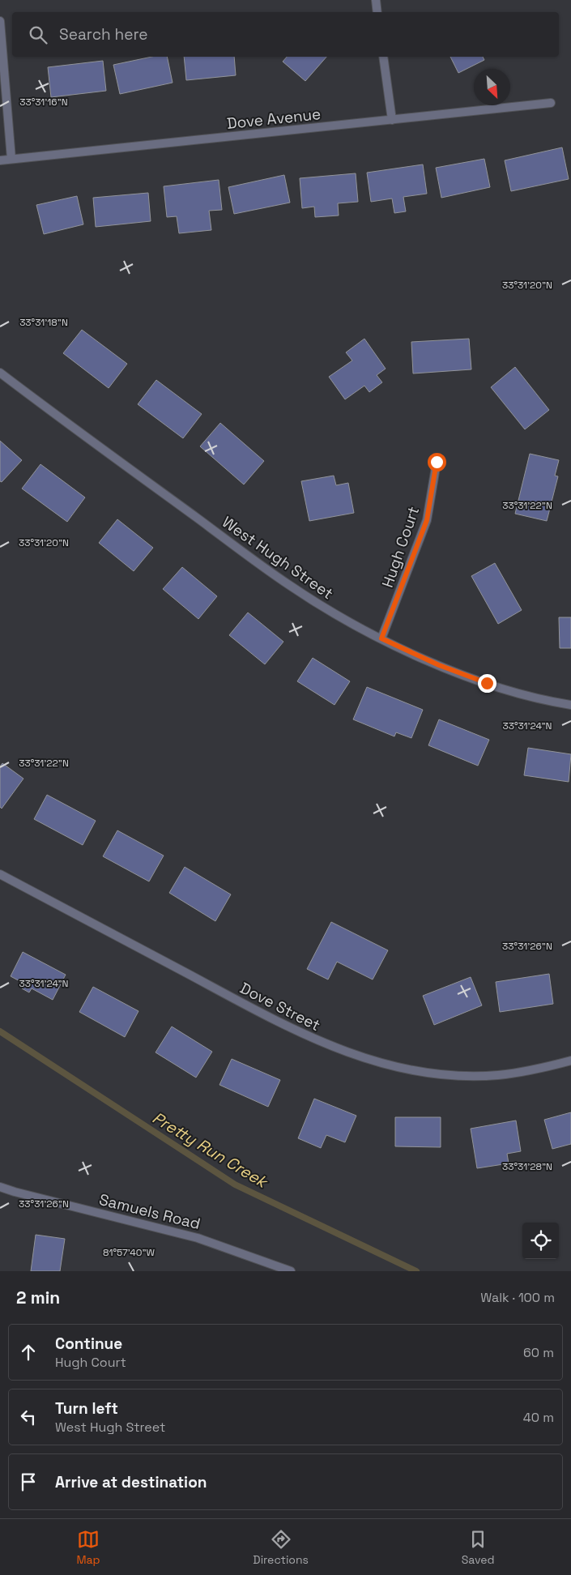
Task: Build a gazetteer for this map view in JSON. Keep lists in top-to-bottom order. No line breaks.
{"streets":{"street":["Dove Avenue","Hugh Court","West Hugh Street","Dove Street","Samuels Road"]},"crossings":[["Hugh Court","West Hugh Street"]],"water":["Pretty Run Creek"],"north":"bottom right","page":{"search":"Search here","heading":["2 min","Walk · 100 m"],"list":[["Continue","Hugh Court","60 m"],["Turn left","West Hugh Street","40 m"],"Arrive at destination"],"nav":["Map","Directions","Saved"]},"coordinates":["33°31'16\"N","33°31'20\"N","33°31'18\"N","33°31'22\"N","33°31'24\"N","33°31'26\"N","33°31'28\"N","81°57'40\"W"]}
